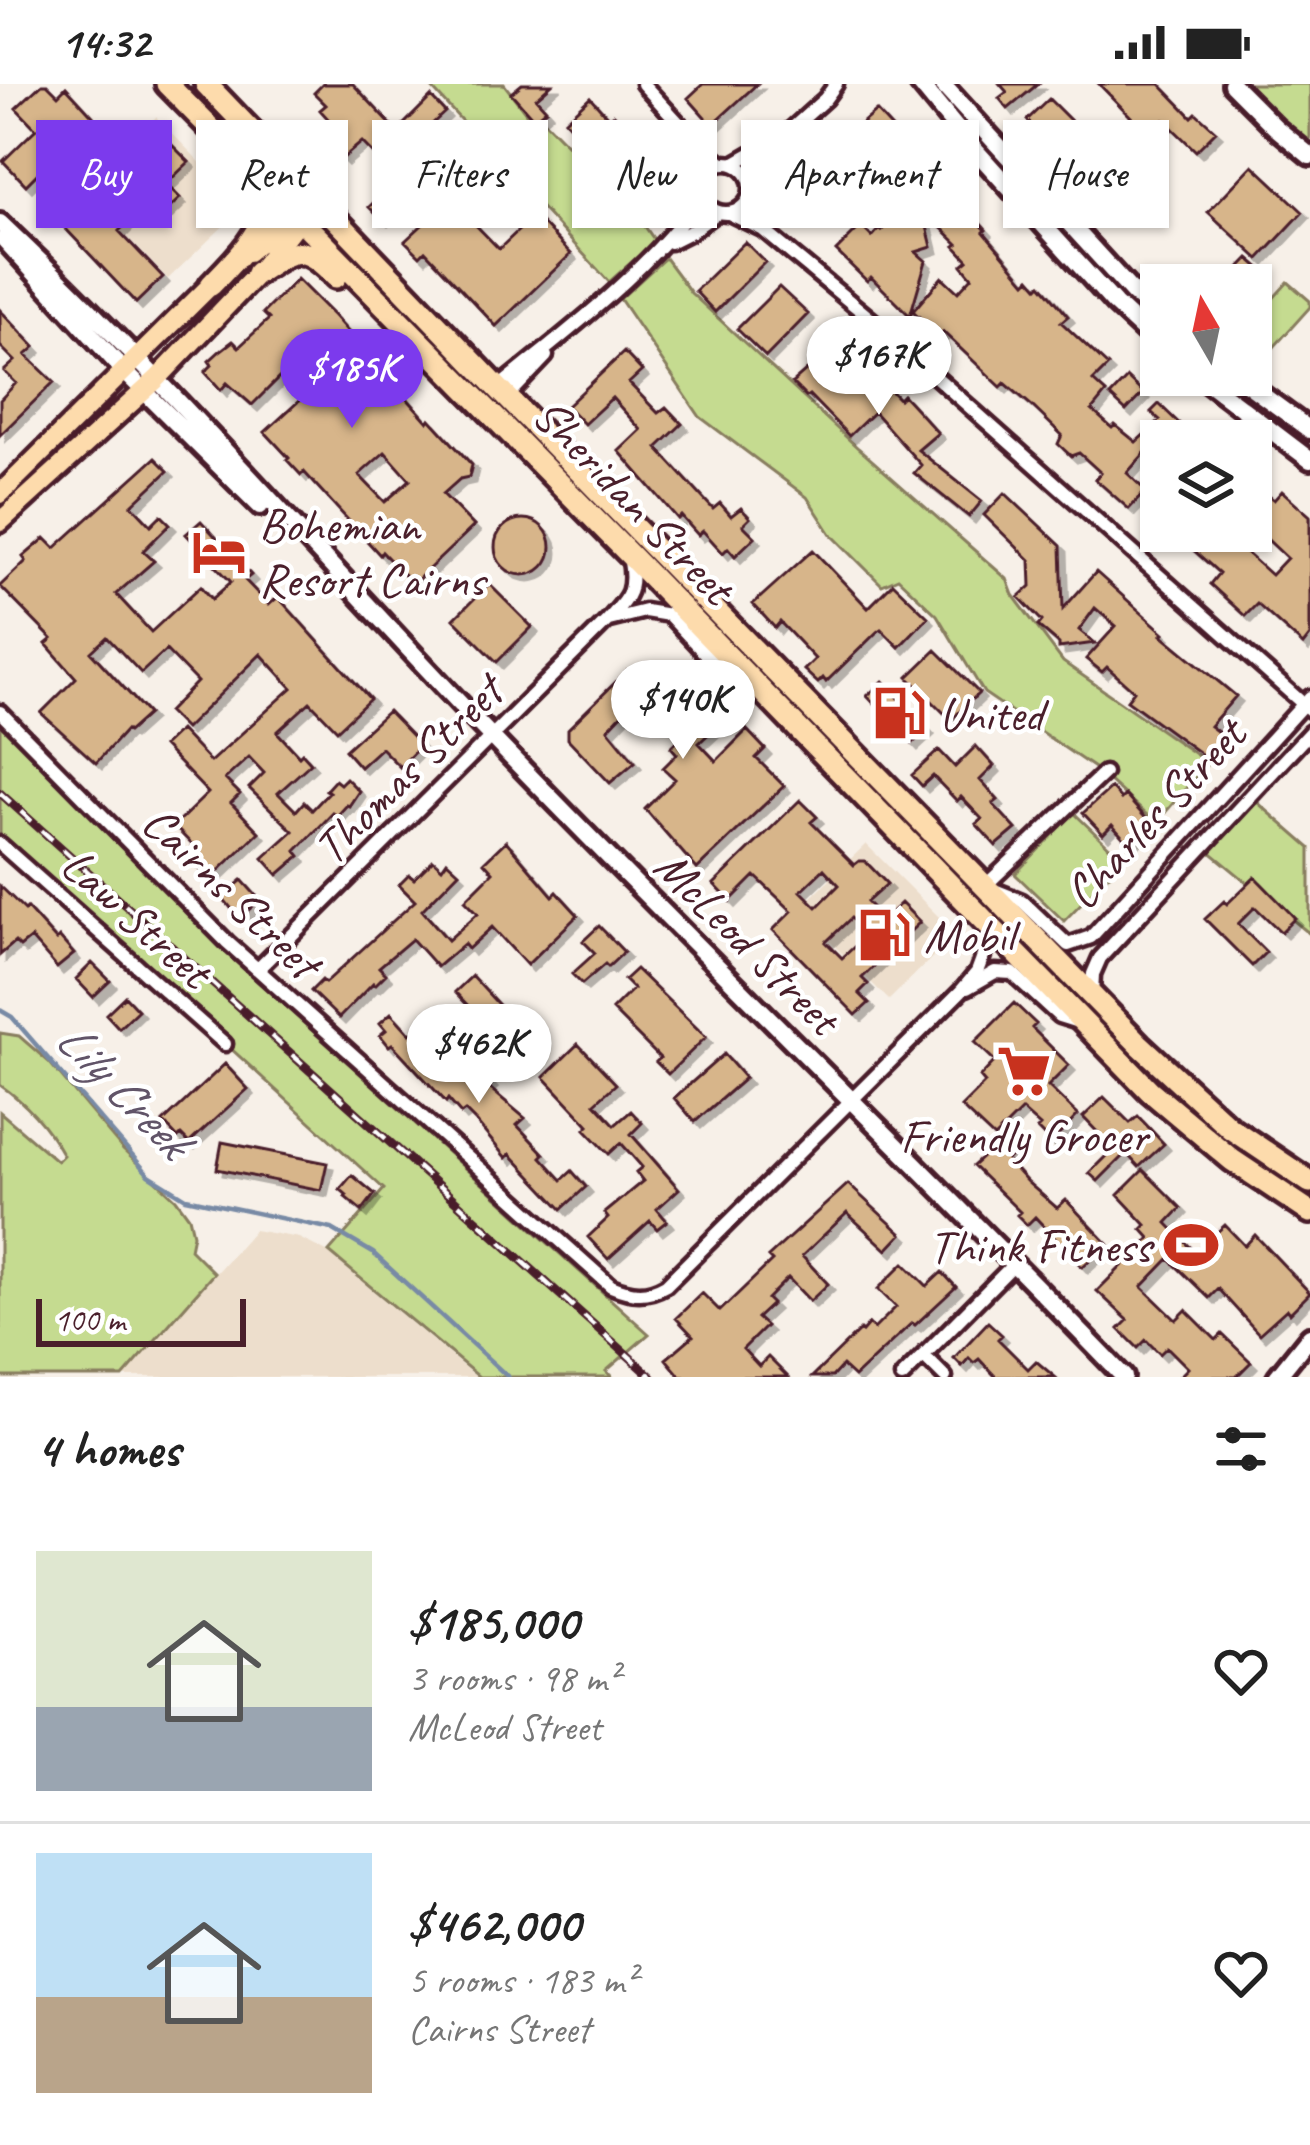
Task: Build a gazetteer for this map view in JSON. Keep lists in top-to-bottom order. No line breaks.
{"streets":{"highway":["Sheridan Street"],"street":["Thomas Street","Charles Street","Cairns Street","Law Street","McLeod Street"]},"crossings":[["Sheridan Street","Thomas Street"],["Sheridan Street","Charles Street"],["Thomas Street","Cairns Street"],["Thomas Street","McLeod Street"],["Cairns Street","McLeod Street"]],"water":["Lily Creek"],"places":{"hotel":["Bohemian Resort Cairns"],"fuel station":["United","Mobil"],"supermarket":["Friendly Grocer"],"sports":["Think Fitness"]},"scale_bar":"100 m","north":"top","page":{"status":"14:32","chip":["Buy","Rent","Filters","New","Apartment","House"],"price":["$167K","$185K","$140K","$462K"],"scale":"100 m","heading":"4 homes","list":[{"name":"$185,000","note":"3 rooms · 98 m² · McLeod Street"},{"name":"$462,000","note":"5 rooms · 183 m² · Cairns Street"}]}}
